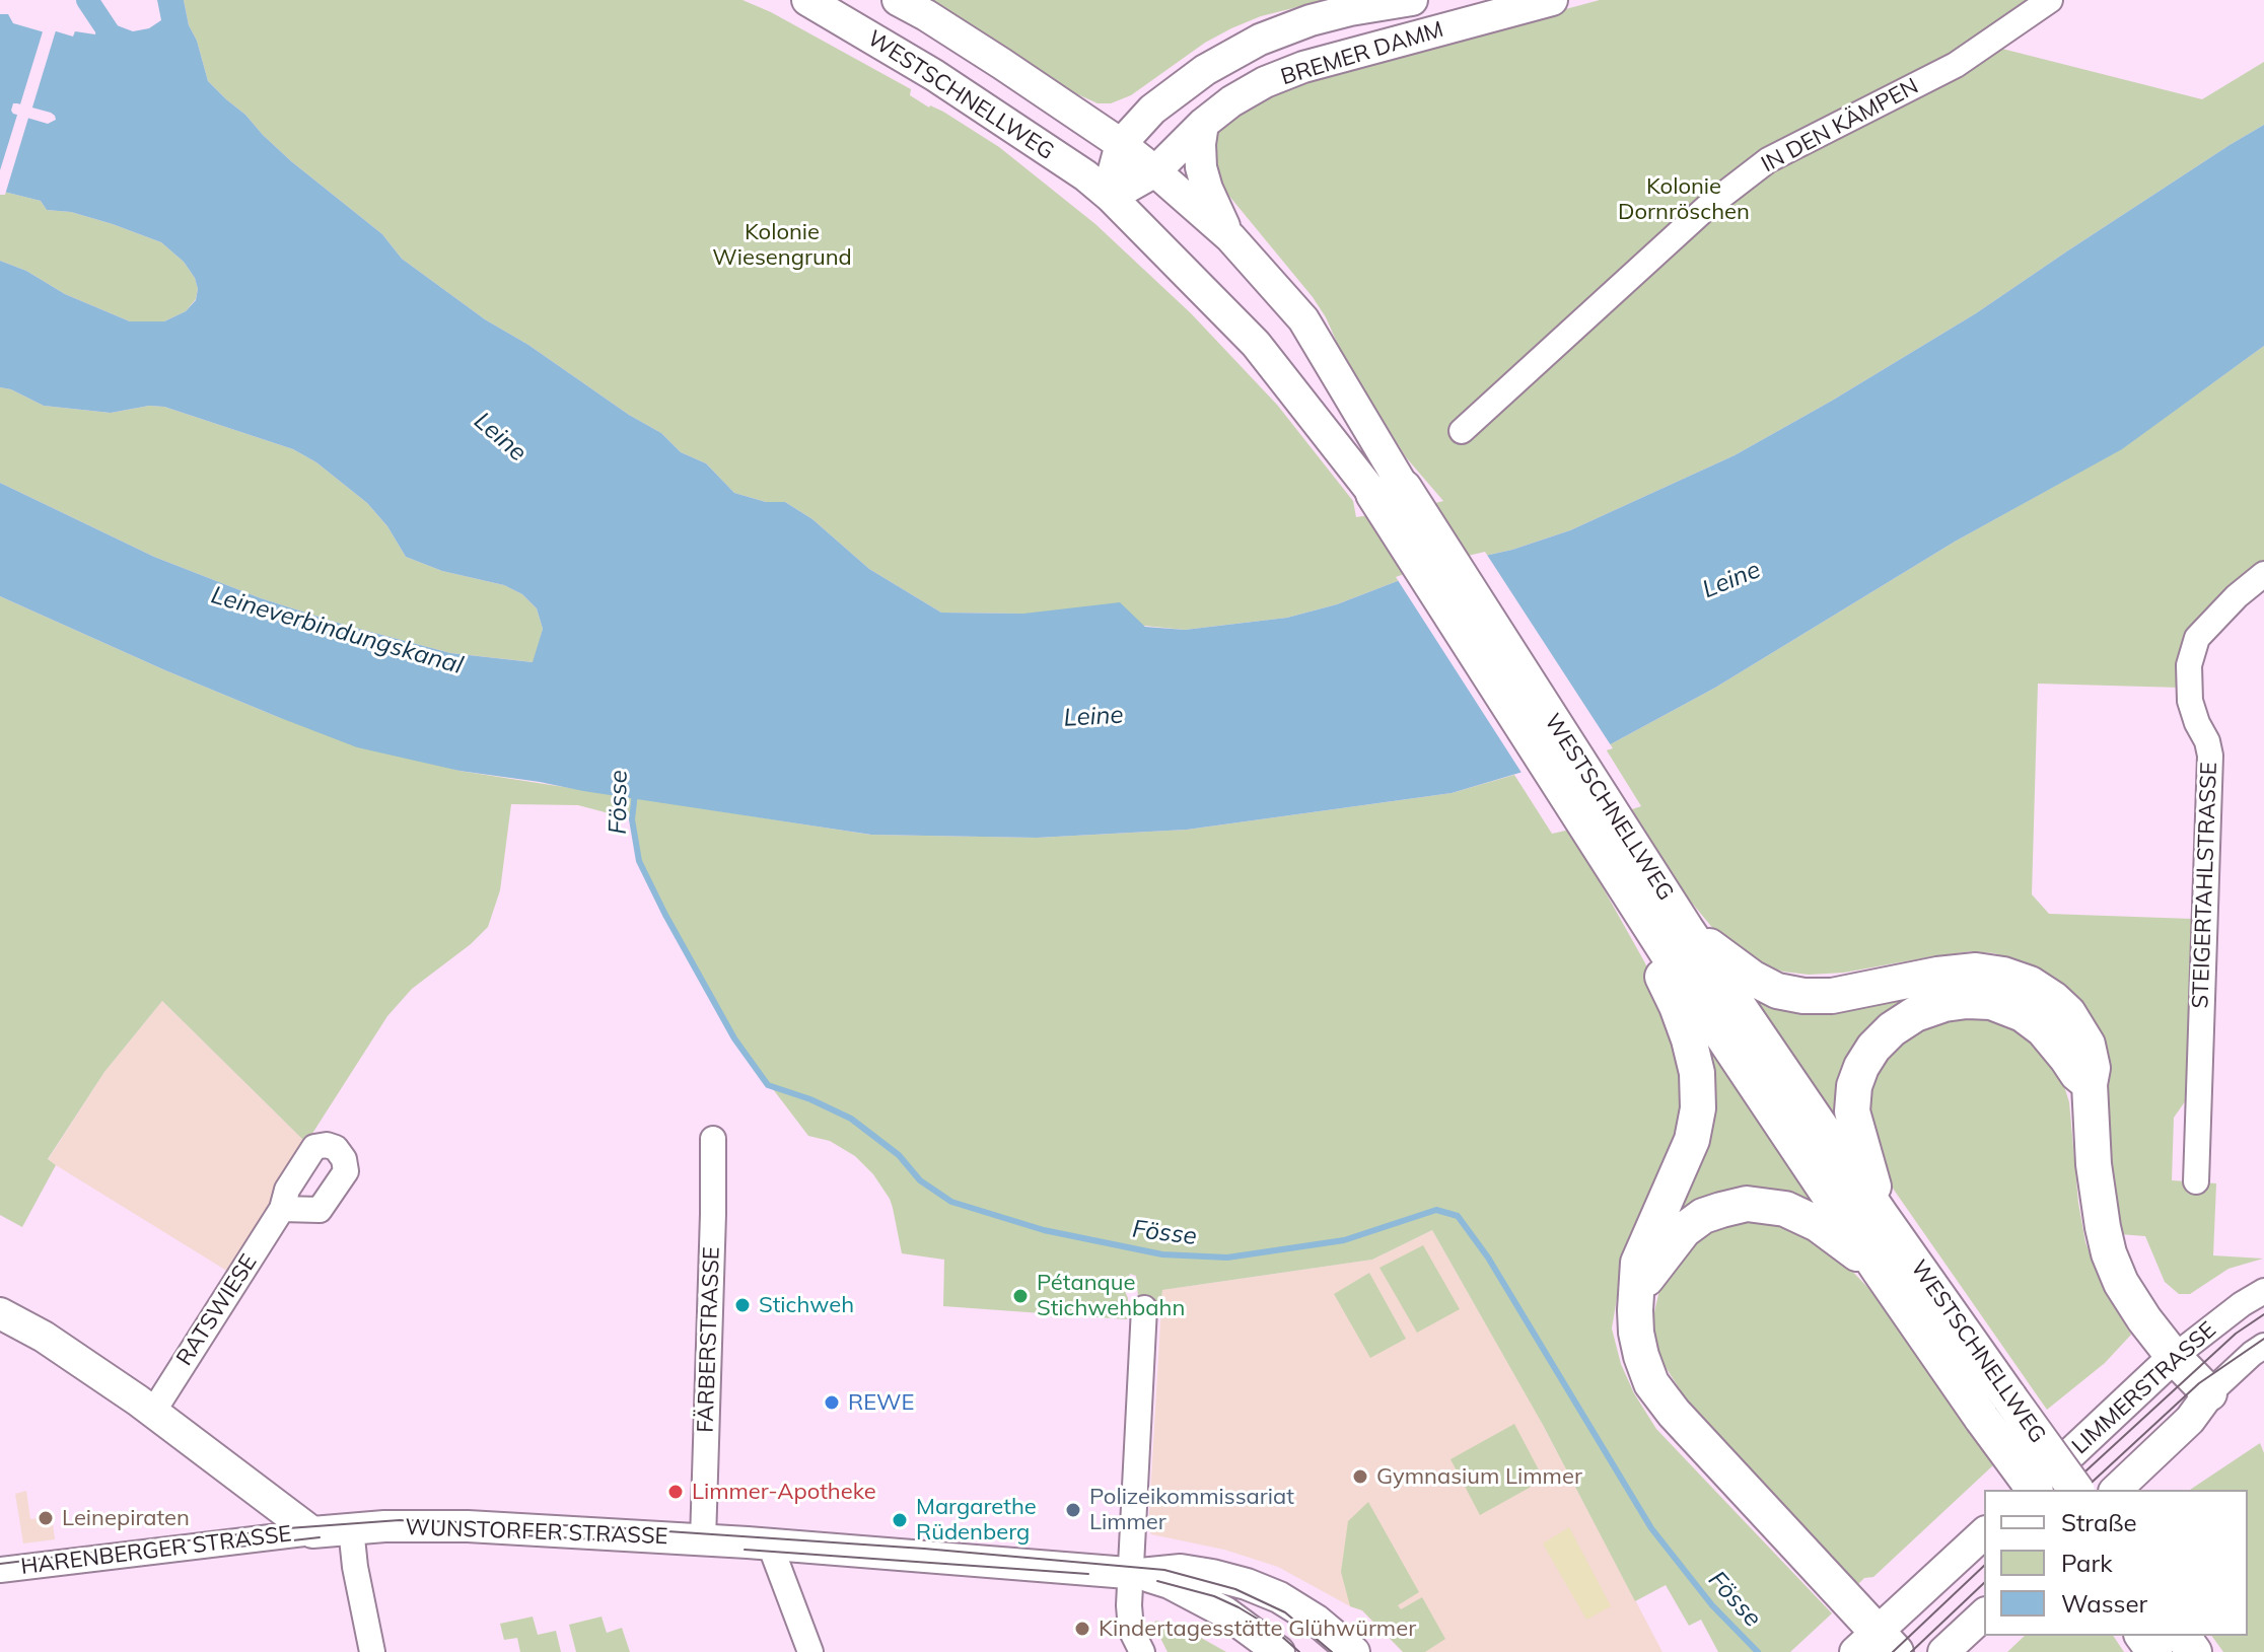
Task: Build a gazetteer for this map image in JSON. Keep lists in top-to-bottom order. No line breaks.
{"streets":{"highway":["WESTSCHNELLWEG"],"main road":["BREMER DAMM","LIMMERSTRASSE","WUNSTORFER STRASSE"],"street":["IN DEN KÄMPEN","STEIGERTAHLSTRASSE","RATSWIESE","FÄRBERSTRASSE","HARENBERGER STRASSE"]},"crossings":[["BREMER DAMM","WESTSCHNELLWEG"],["FÄRBERSTRASSE","WUNSTORFER STRASSE"],["WUNSTORFER STRASSE","HARENBERGER STRASSE"]],"water":["Leine","Leineverbindungskanal","Fösse"],"parks":["Kolonie Dornröschen","Kolonie Wiesengrund"],"places":["Pétanque Stichwehbahn","Stichweh","REWE","Gymnasium Limmer","Limmer-Apotheke","Polizeikommissariat Limmer","Leinepiraten","Margarethe Rüdenberg","Kindertagesstätte Glühwürmer"],"legend":["Straße","Park","Wasser"]}
